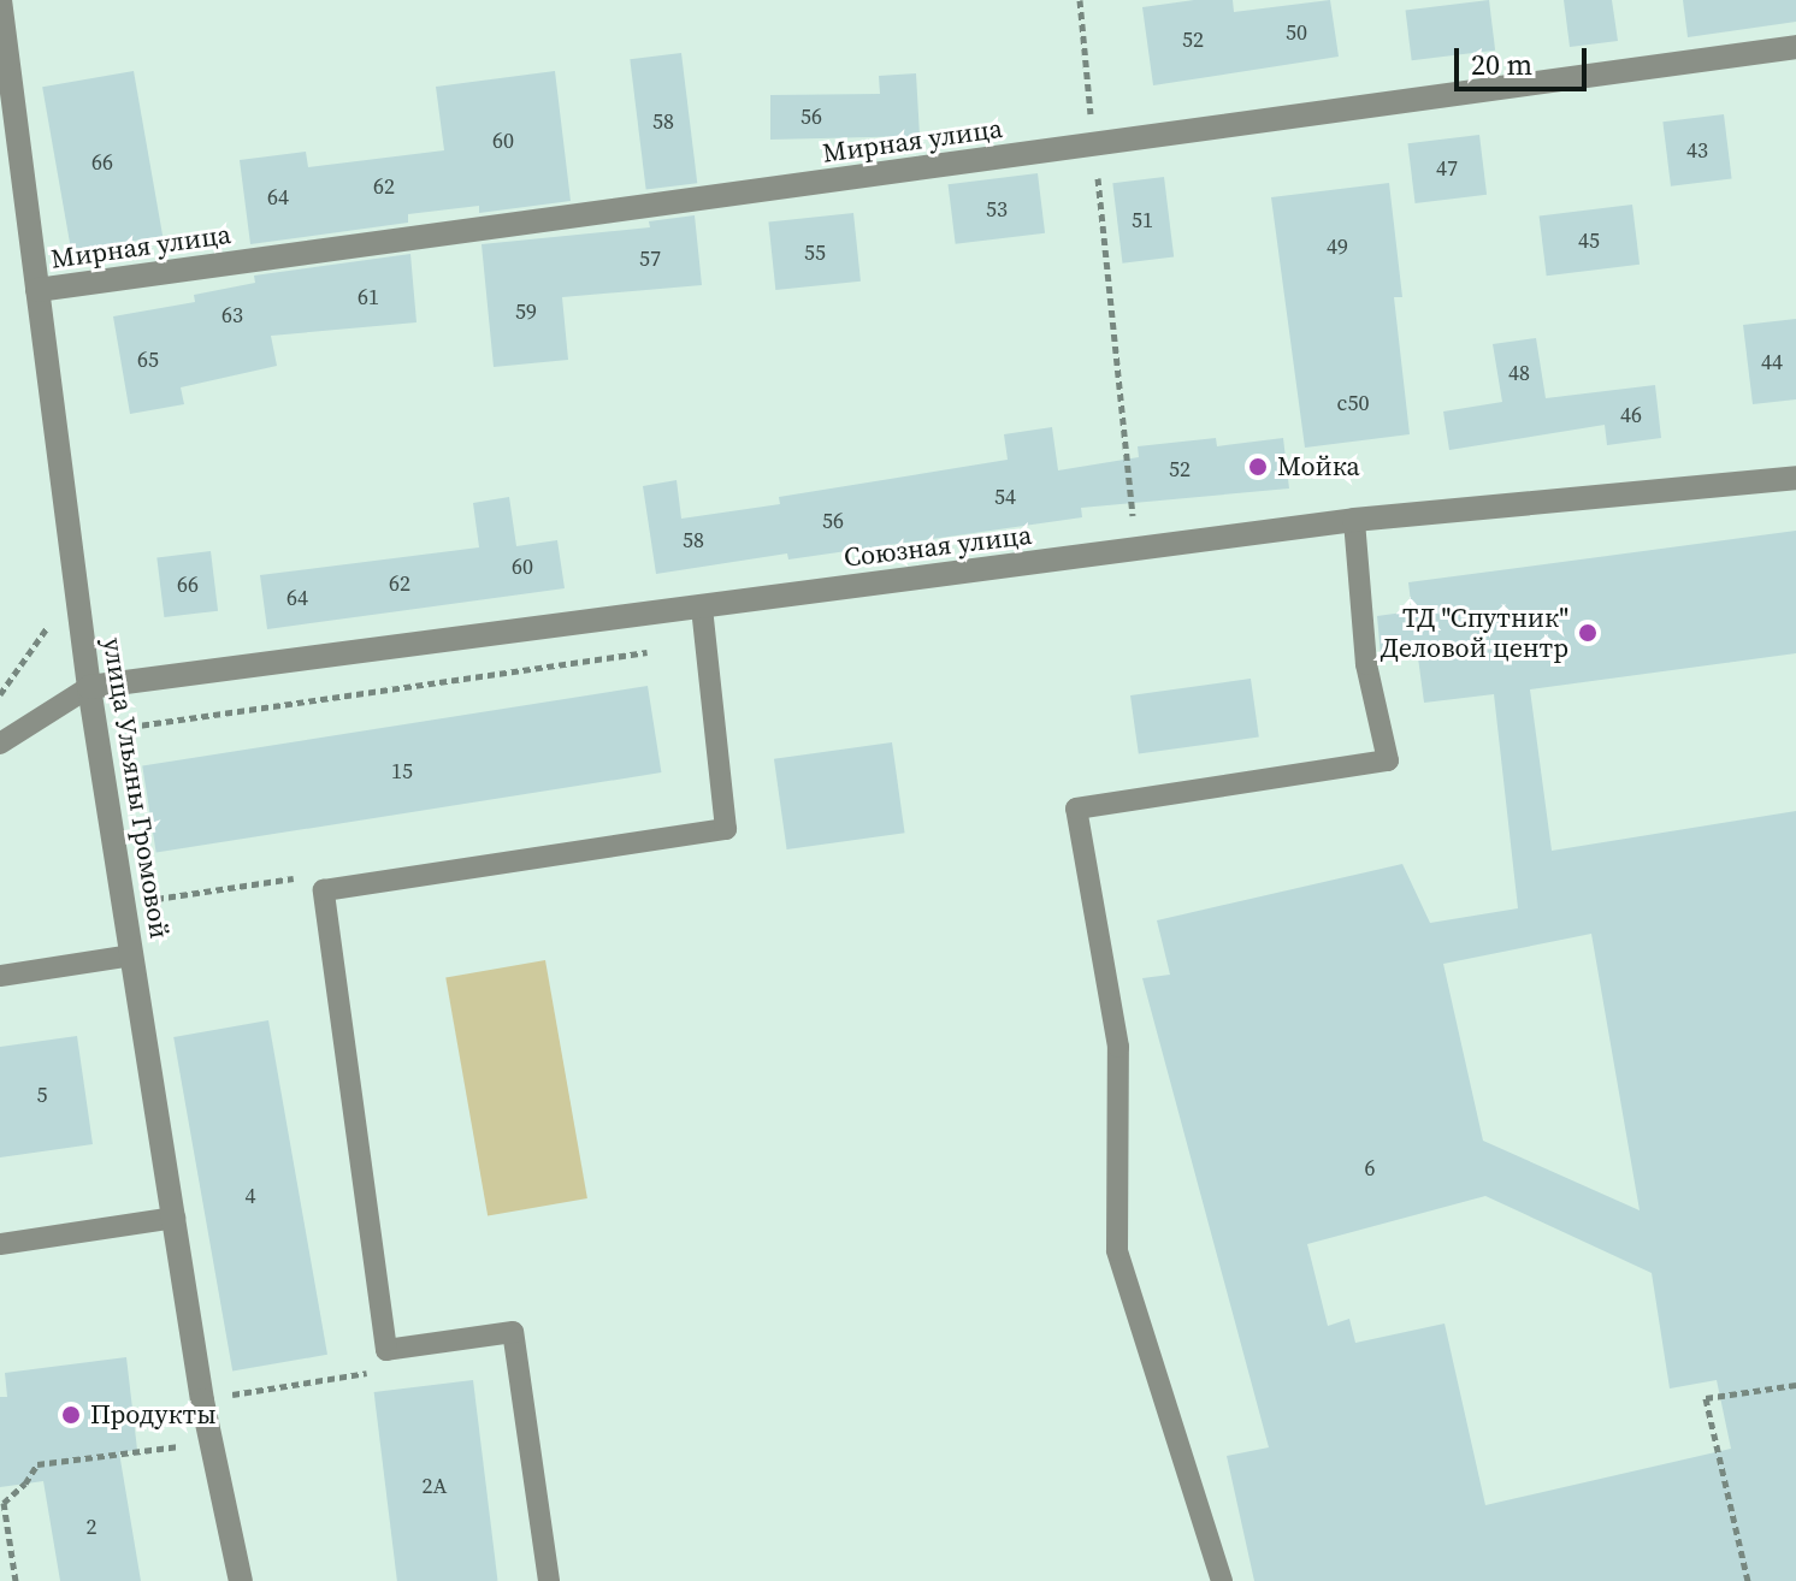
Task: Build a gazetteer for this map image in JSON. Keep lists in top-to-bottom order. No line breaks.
{"streets":{"street":["Мирная улица","Союзная улица","улица Ульяны Громовой"]},"crossings":[["Мирная улица","улица Ульяны Громовой"],["Союзная улица","улица Ульяны Громовой"]],"places":["Мойка","ТД \"Спутник\" Деловой центр","Продукты"],"house_numbers":["50","52","56","58","60","43","66","47","62","64","53","51","45","49","55","57","61","59","63","65","44","48","с50","46","52","54","56","58","60","62","66","64","15","5","6","4","2А","2"],"scale_bar":"20 m"}
